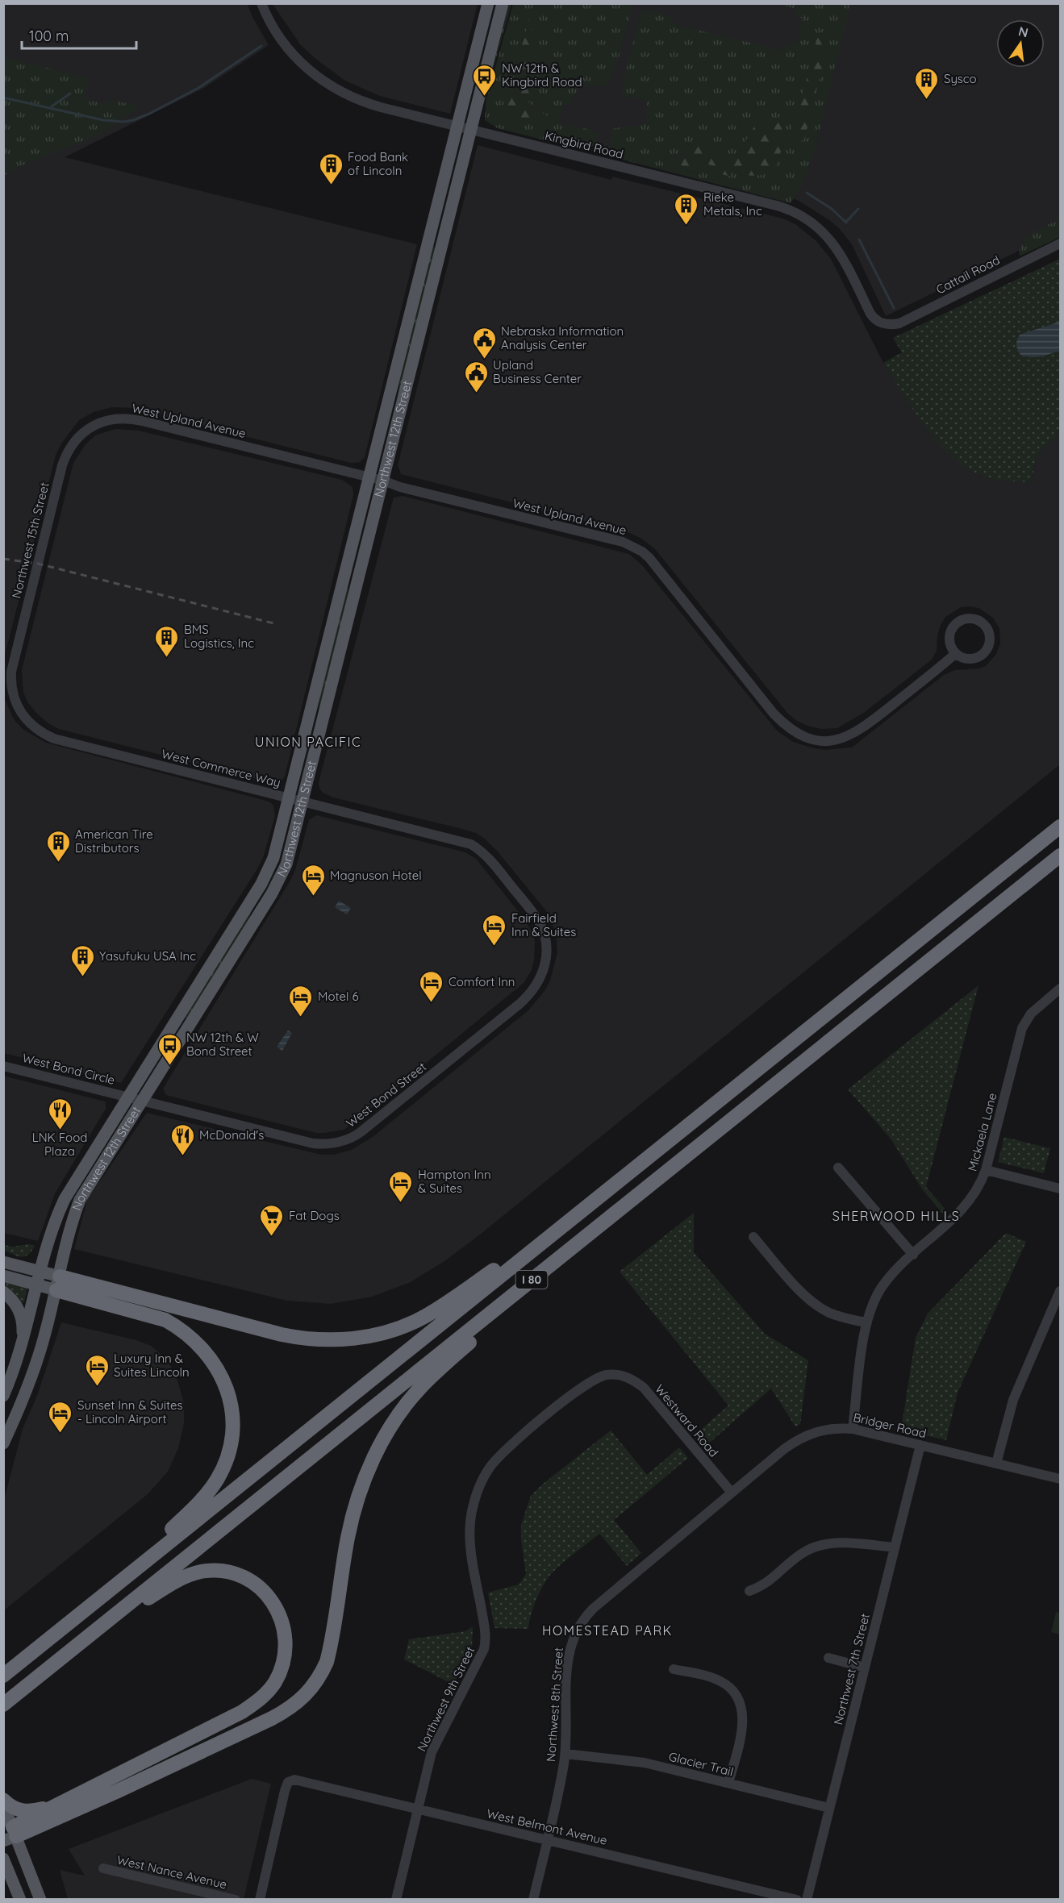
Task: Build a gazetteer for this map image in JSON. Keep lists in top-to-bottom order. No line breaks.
{"streets":{"highway":["I 80"],"main road":["Northwest 12th Street"],"street":["Kingbird Road","Cattail Road","West Upland Avenue","Northwest 15th Street","West Commerce Way","West Bond Circle","West Bond Street","Mickaela Lane","Westward Road","Bridger Road","Northwest 7th Street","Northwest 9th Street","Northwest 8th Street","Glacier Trail","West Belmont Avenue","West Nance Avenue"]},"crossings":[["Kingbird Road","Cattail Road"],["Kingbird Road","Northwest 12th Street"],["West Upland Avenue","Northwest 12th Street"],["West Upland Avenue","Northwest 15th Street"],["Northwest 12th Street","West Commerce Way"],["Northwest 12th Street","West Bond Circle"],["Northwest 12th Street","West Bond Street"],["Northwest 15th Street","West Commerce Way"],["West Commerce Way","West Bond Street"],["West Bond Circle","West Bond Street"],["Mickaela Lane","Bridger Road"],["Westward Road","Bridger Road"],["Westward Road","Northwest 9th Street"],["Westward Road","Northwest 8th Street"],["Bridger Road","Northwest 7th Street"],["Bridger Road","Northwest 8th Street"],["Northwest 7th Street","Glacier Trail"],["Northwest 9th Street","West Belmont Avenue"],["Northwest 8th Street","Glacier Trail"],["Northwest 8th Street","West Belmont Avenue"]],"districts":["UNION PACIFIC","SHERWOOD HILLS","HOMESTEAD PARK"],"places":{"bus stop":["NW 12th & Kingbird Road","NW 12th & W Bond Street"],"building":["Sysco","Food Bank of Lincoln","Rieke Metals, Inc","BMS Logistics, Inc","American Tire Distributors","Yasufuku USA Inc"],"public building":["Nebraska Information Analysis Center","Upland Business Center"],"hotel":["Magnuson Hotel","Fairfield Inn & Suites","Comfort Inn","Motel 6","Hampton Inn & Suites","Luxury Inn & Suites Lincoln","Sunset Inn & Suites - Lincoln Airport"],"restaurant":["LNK Food Plaza","McDonald's"],"supermarket":["Fat Dogs"]},"scale_bar":"100 m","north":"top"}
